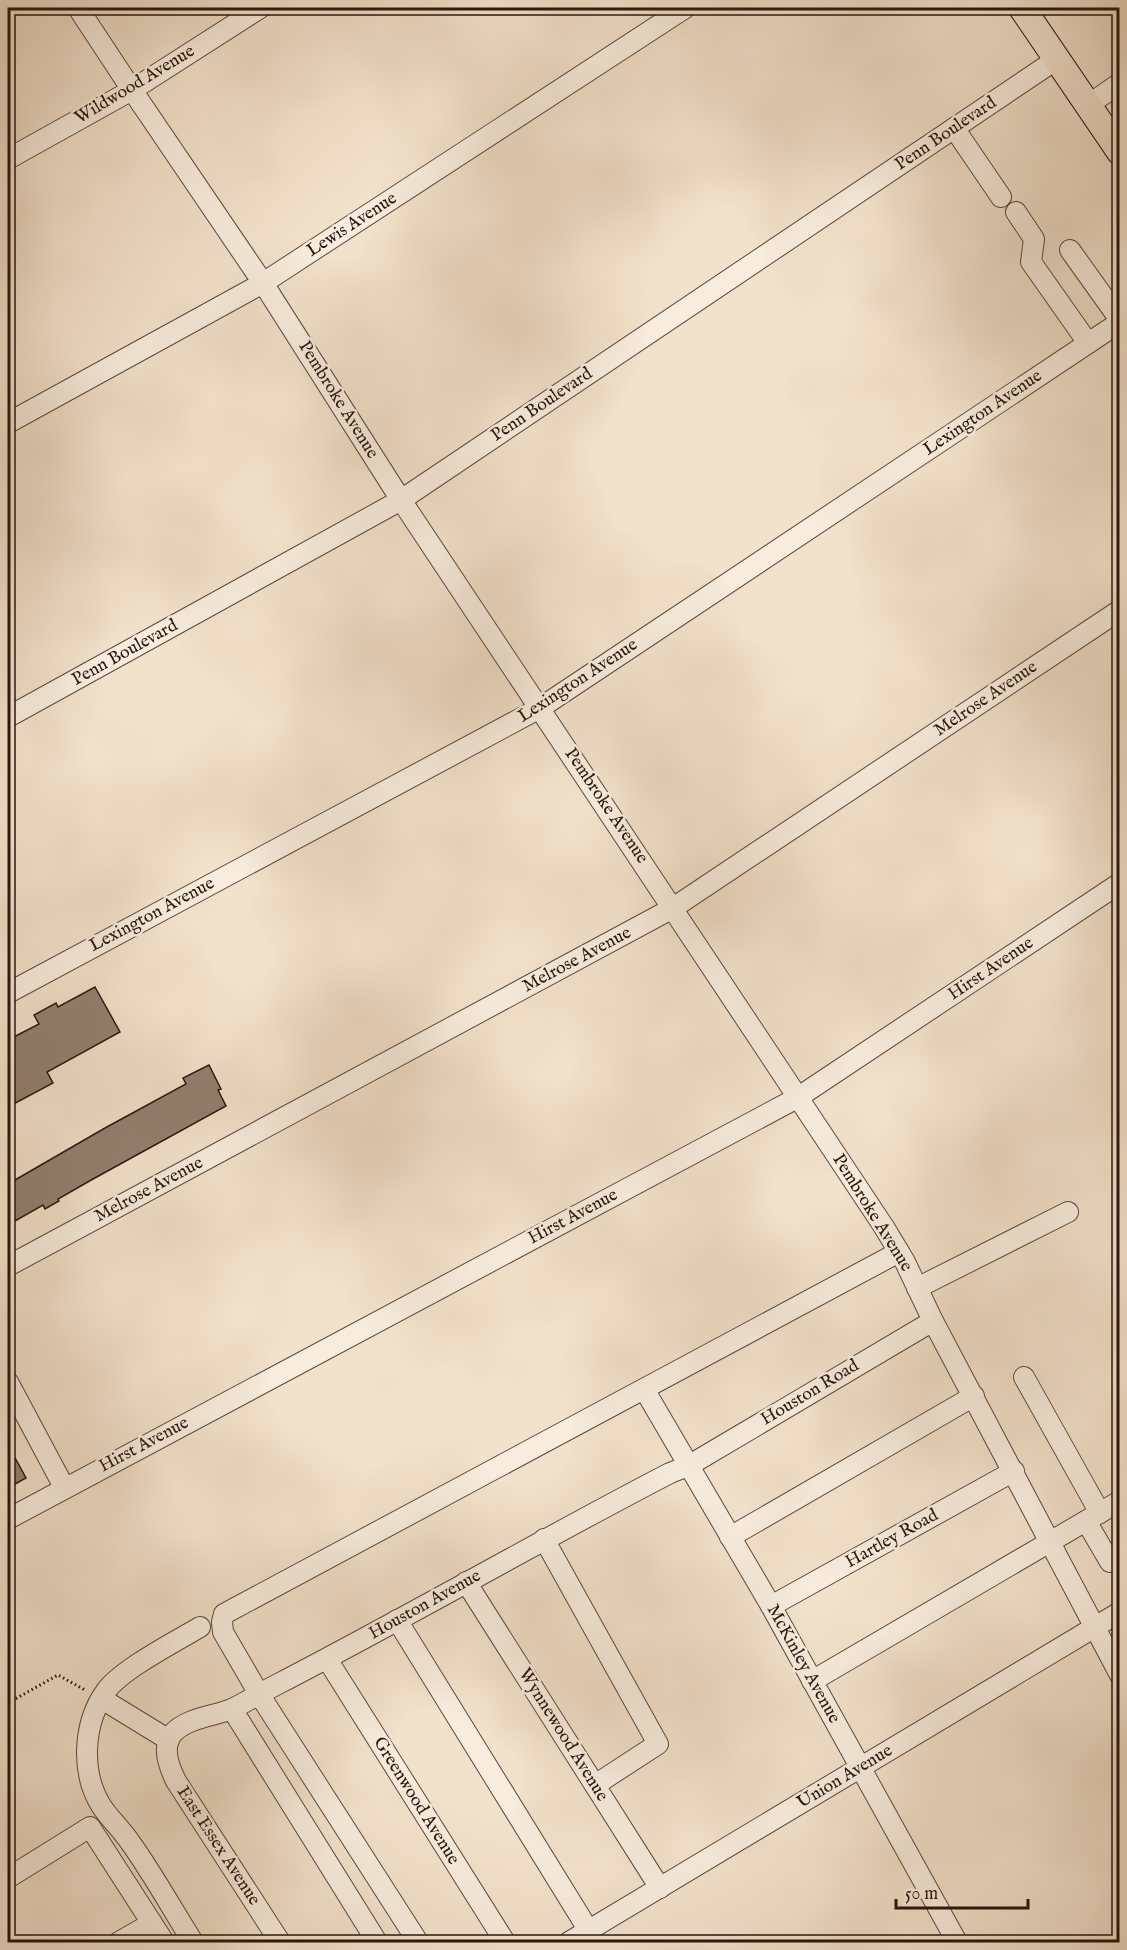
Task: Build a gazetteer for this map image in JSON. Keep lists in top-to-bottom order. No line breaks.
{"streets":{"street":["Wildwood Avenue","Penn Boulevard","Lewis Avenue","Pembroke Avenue","Lexington Avenue","Melrose Avenue","Hirst Avenue","Houston Road","Hartley Road","Houston Avenue","McKinley Avenue","Wynnewood Avenue","Union Avenue","Greenwood Avenue","East Essex Avenue"]},"crossings":[["Wildwood Avenue","Pembroke Avenue"],["Penn Boulevard","Pembroke Avenue"],["Lewis Avenue","Pembroke Avenue"],["Pembroke Avenue","Lexington Avenue"],["Pembroke Avenue","Melrose Avenue"],["Pembroke Avenue","Hirst Avenue"],["Pembroke Avenue","Houston Road"],["Pembroke Avenue","Hartley Road"],["Pembroke Avenue","Union Avenue"],["Houston Road","Houston Avenue"],["Houston Road","McKinley Avenue"],["Hartley Road","McKinley Avenue"],["Houston Avenue","McKinley Avenue"],["Houston Avenue","Wynnewood Avenue"],["Houston Avenue","Greenwood Avenue"],["Houston Avenue","East Essex Avenue"],["McKinley Avenue","Union Avenue"],["Wynnewood Avenue","Union Avenue"]],"scale_bar":"50 m"}
